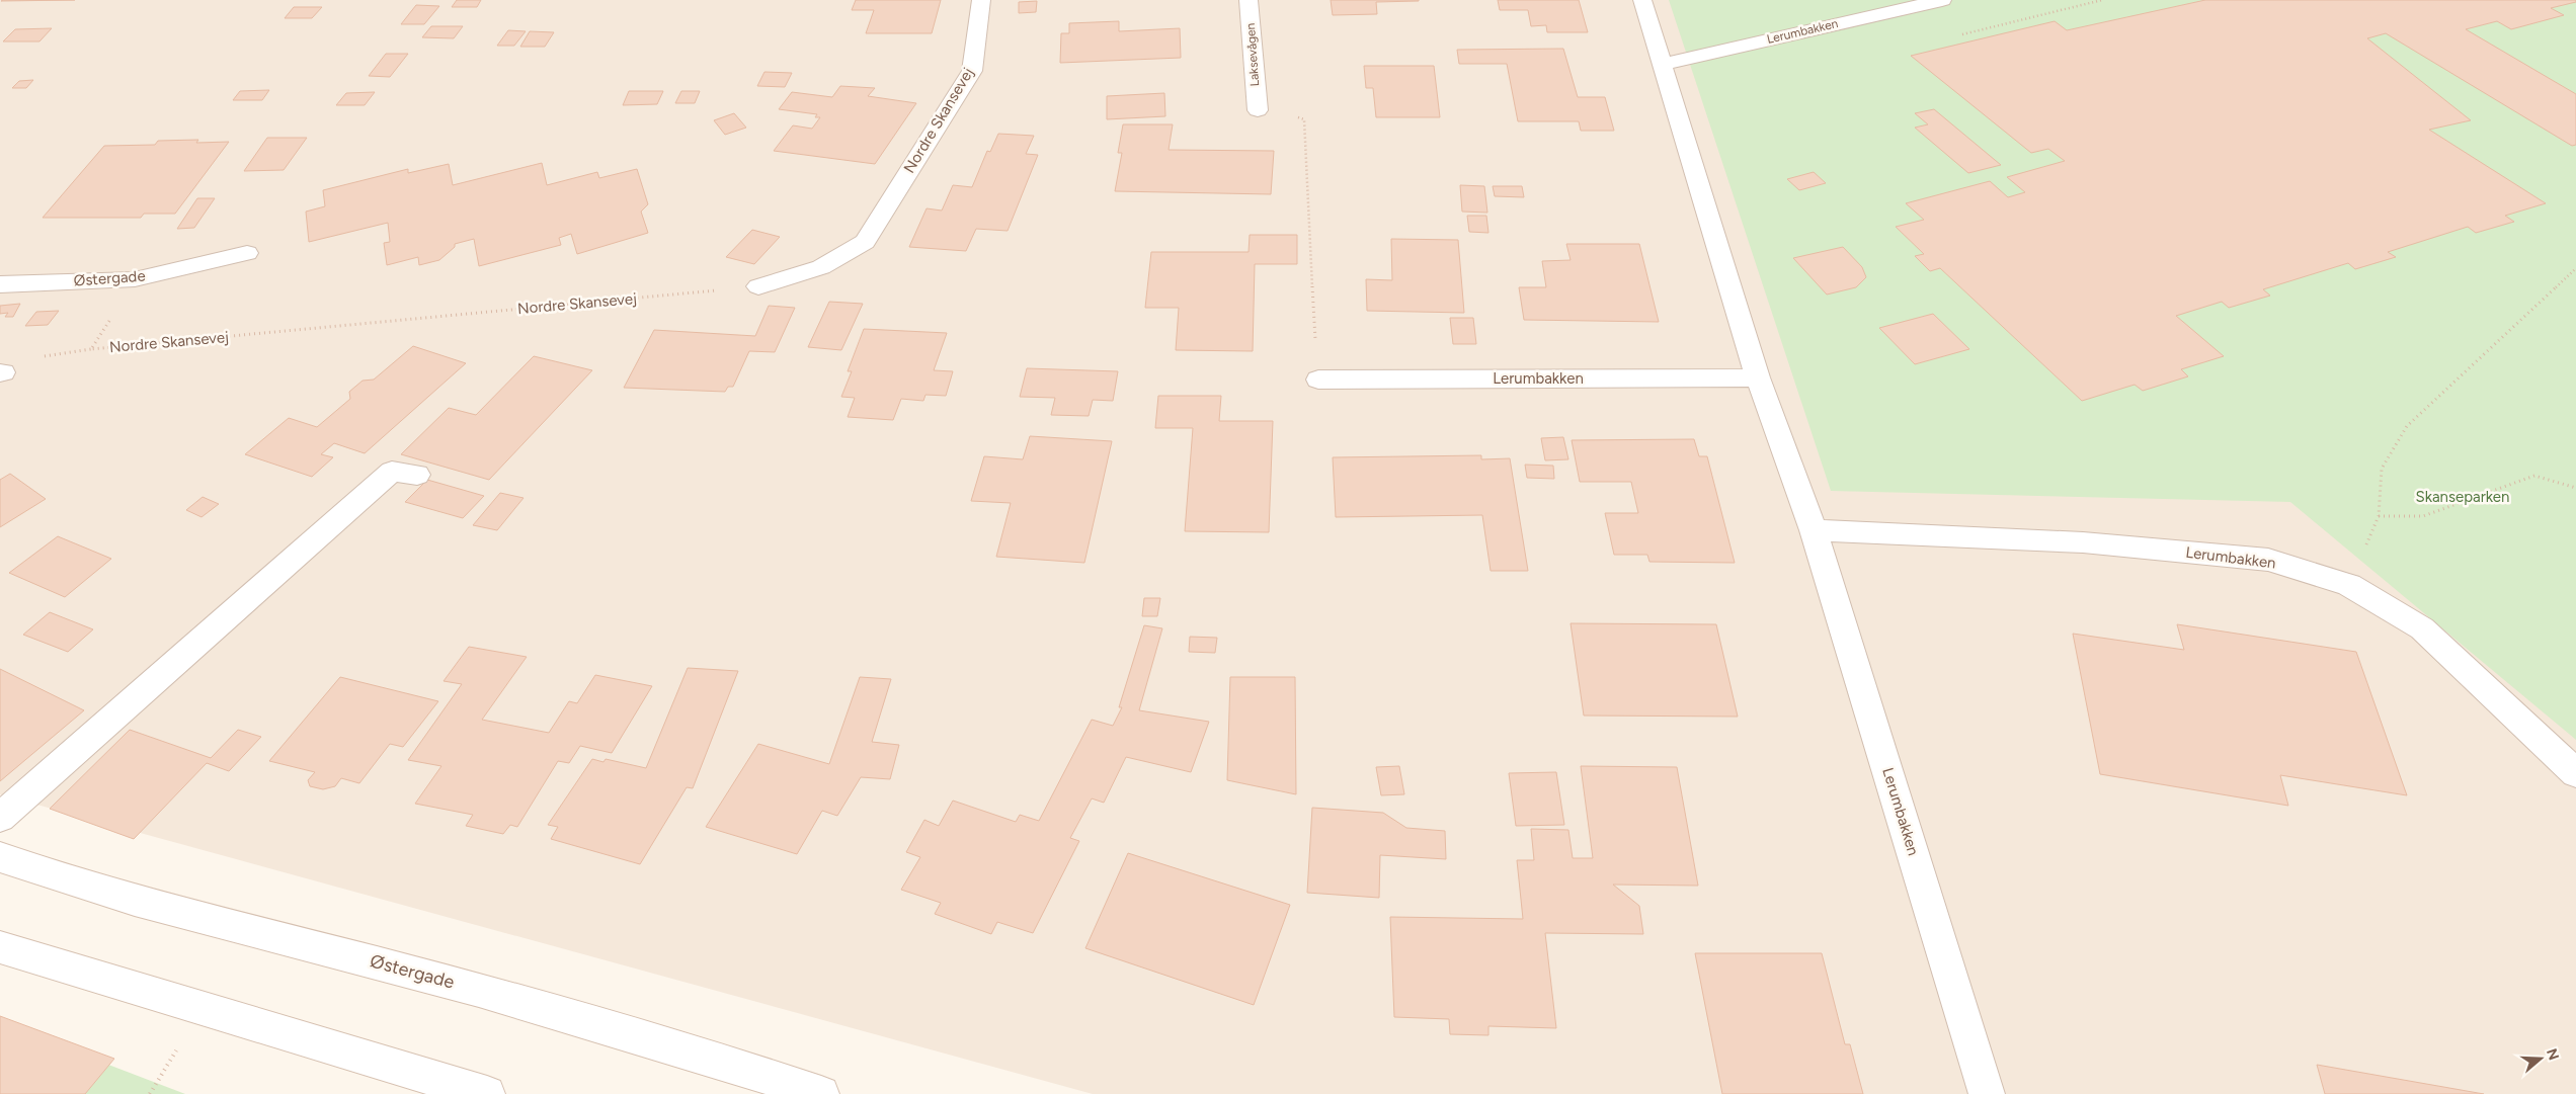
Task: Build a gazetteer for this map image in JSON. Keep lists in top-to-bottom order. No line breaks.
{"streets":{"street":["Lerumbakken","Laksevågen","Nordre Skansevej","Østergade"]},"crossings":[["Nordre Skansevej","Østergade"]],"parks":["Skanseparken"],"north":"right"}
